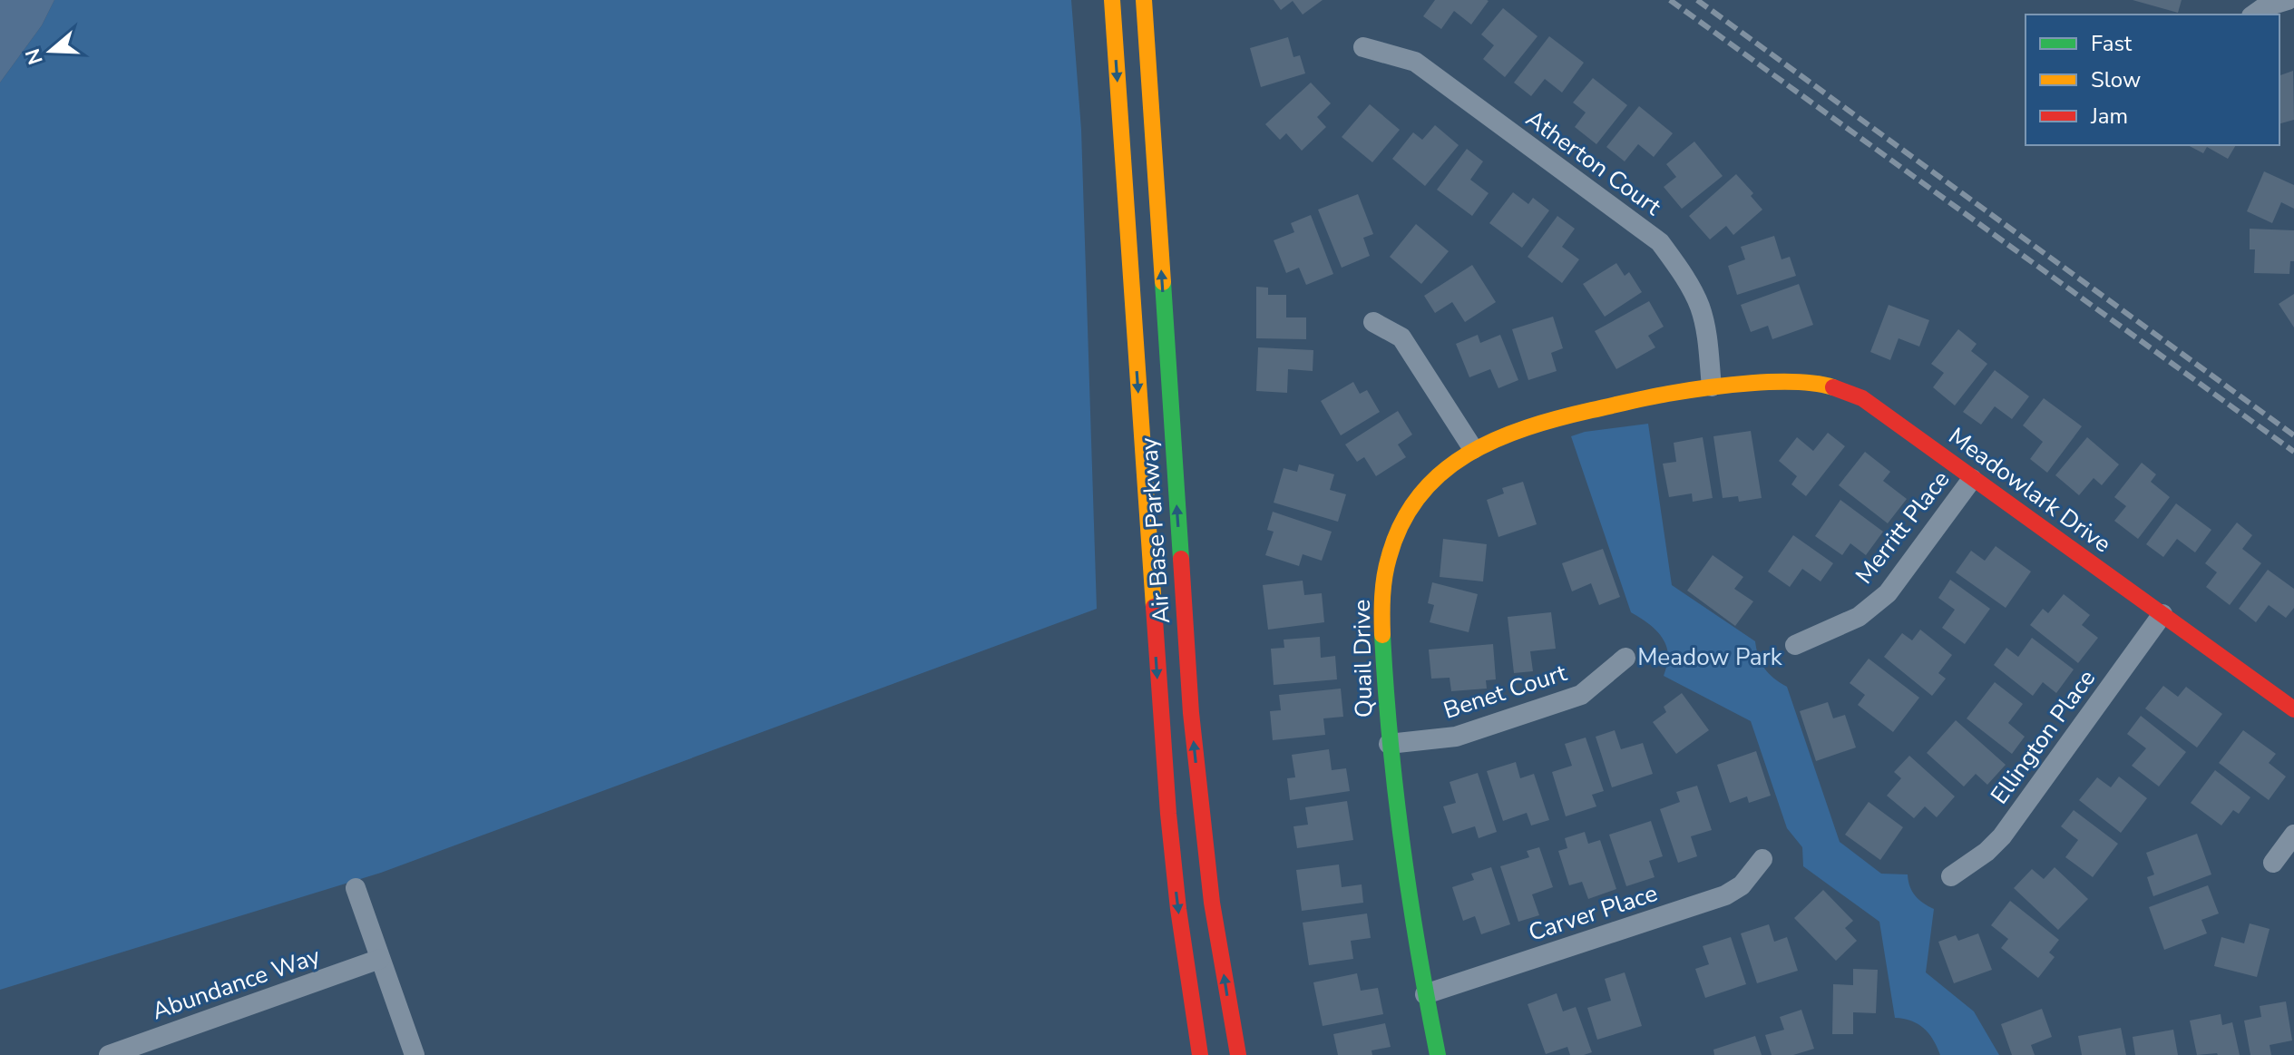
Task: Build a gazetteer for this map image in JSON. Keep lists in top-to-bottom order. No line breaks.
{"streets":{"main road":["Meadowlark Drive","Air Base Parkway","Quail Drive"],"street":["Atherton Court","Merritt Place","Benet Court","Ellington Place","Carver Place","Abundance Way"]},"crossings":[["Atherton Court","Meadowlark Drive"],["Atherton Court","Quail Drive"],["Meadowlark Drive","Merritt Place"],["Meadowlark Drive","Quail Drive"],["Meadowlark Drive","Ellington Place"],["Quail Drive","Benet Court"],["Quail Drive","Carver Place"]],"parks":["Meadow Park"],"legend":["Fast","Slow","Jam"],"north":"left"}
